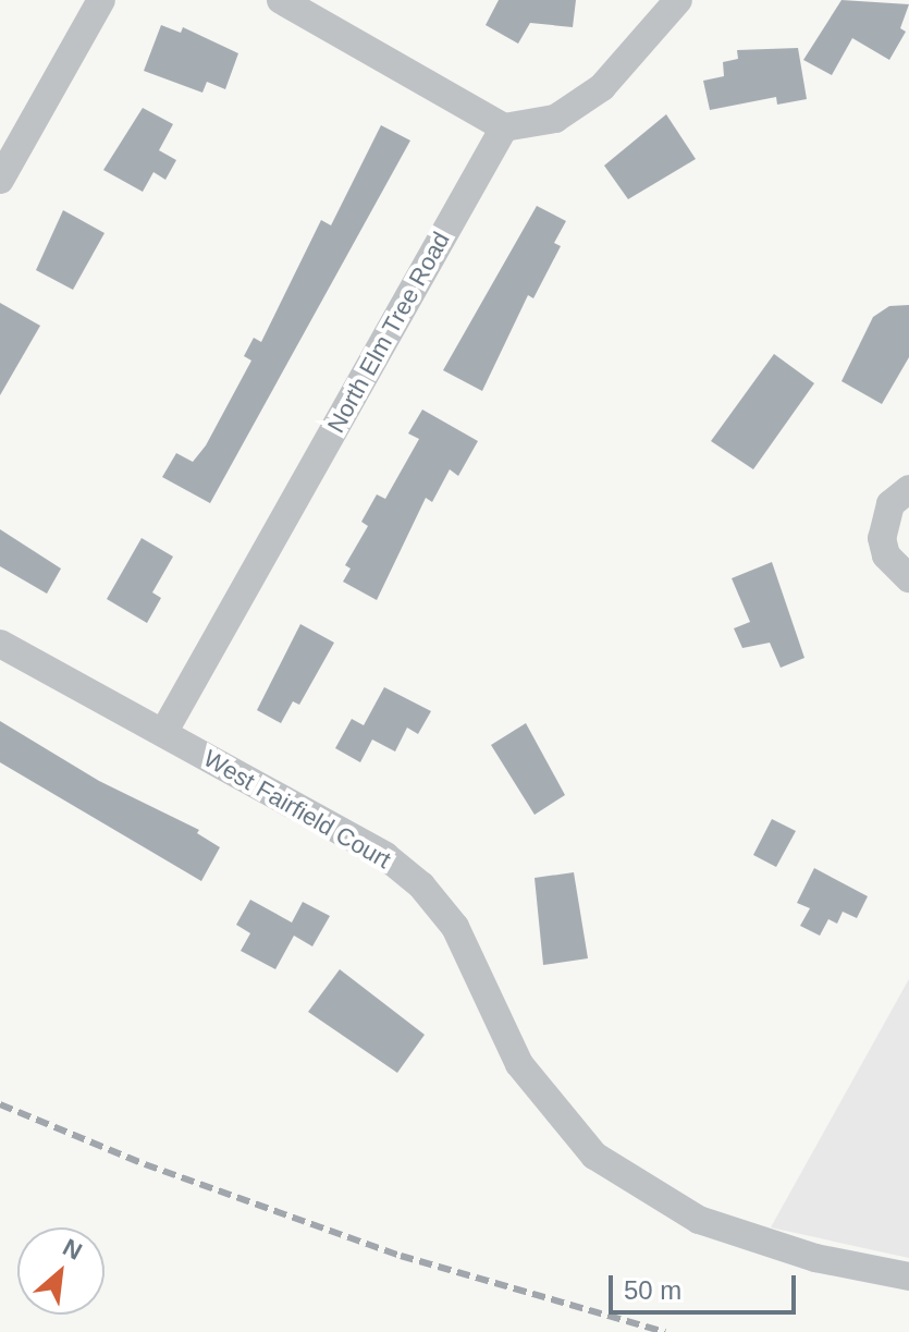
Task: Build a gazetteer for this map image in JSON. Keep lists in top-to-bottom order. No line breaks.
{"streets":{"street":["North Elm Tree Road","West Fairfield Court"]},"crossings":[["North Elm Tree Road","West Fairfield Court"]],"scale_bar":"50 m","north":"top right"}
